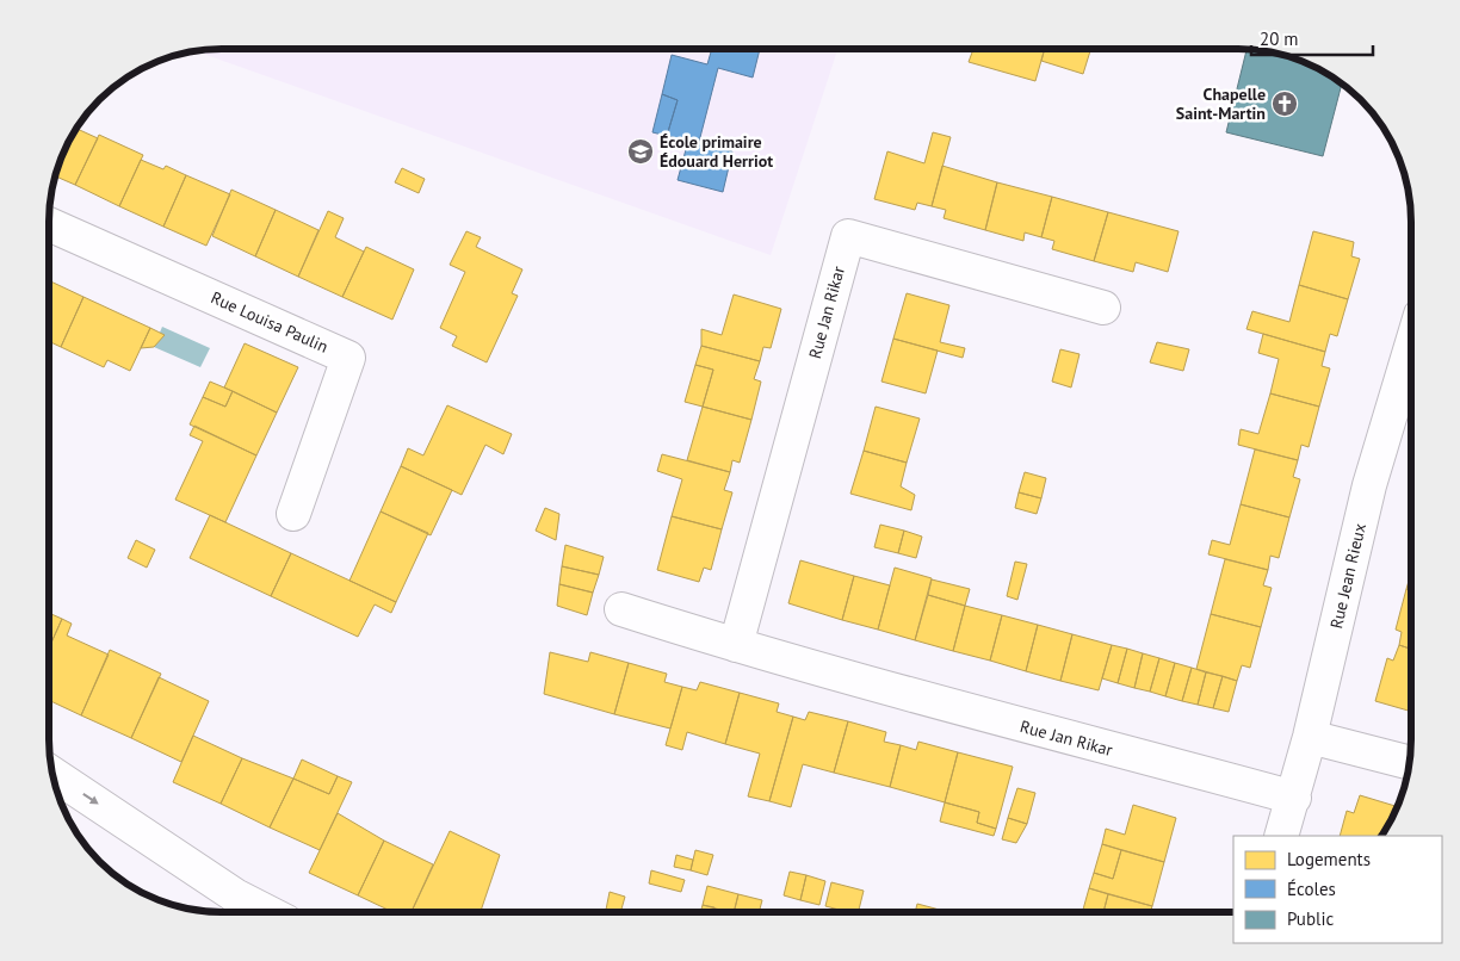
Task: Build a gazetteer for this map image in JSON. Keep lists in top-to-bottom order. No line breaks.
{"streets":{"street":["Rue Jan Rikar","Rue Louisa Paulin","Rue Jean Rieux"]},"crossings":[["Rue Jan Rikar","Rue Jean Rieux"]],"places":{"church":["Chapelle Saint-Martin"],"school or university":["École primaire Édouard Herriot"]},"legend":["Logements","Écoles","Public"],"scale_bar":"20 m"}
